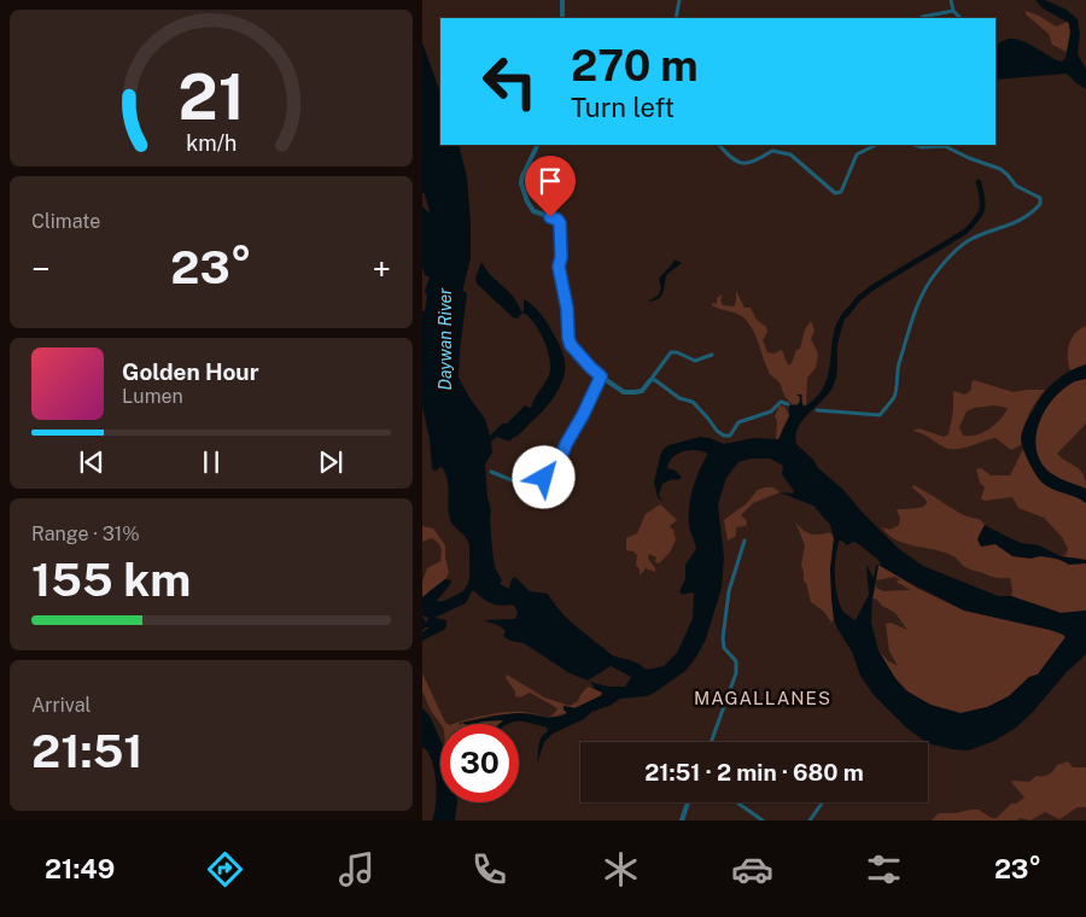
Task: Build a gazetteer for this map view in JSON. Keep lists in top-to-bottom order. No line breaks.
{"districts":["MAGALLANES"],"water":["Daywan River"],"page":{"turn":["270 m","Turn left"],"tile":["Climate",["Range · 31%","155 km"],["Arrival","21:51"]],"heat":["−","23°","+"],"song":["Golden Hour","Lumen"],"limit":"30","trip":"21:51 · 2 min · 680 m","tabs":["21:49","23°"],"gauge":["21","km/h"]}}
